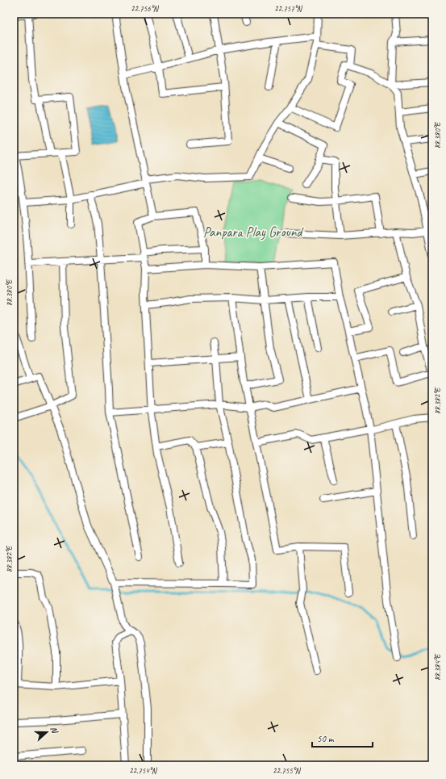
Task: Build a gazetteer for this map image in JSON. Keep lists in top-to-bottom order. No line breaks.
{"parks":["Panpara Play Ground"],"scale_bar":"50 m","north":"right","coordinates":["22.756°N","22.757°N","88.380°E","88.382°E","88.384°E","22.754°N","22.755°N"]}
